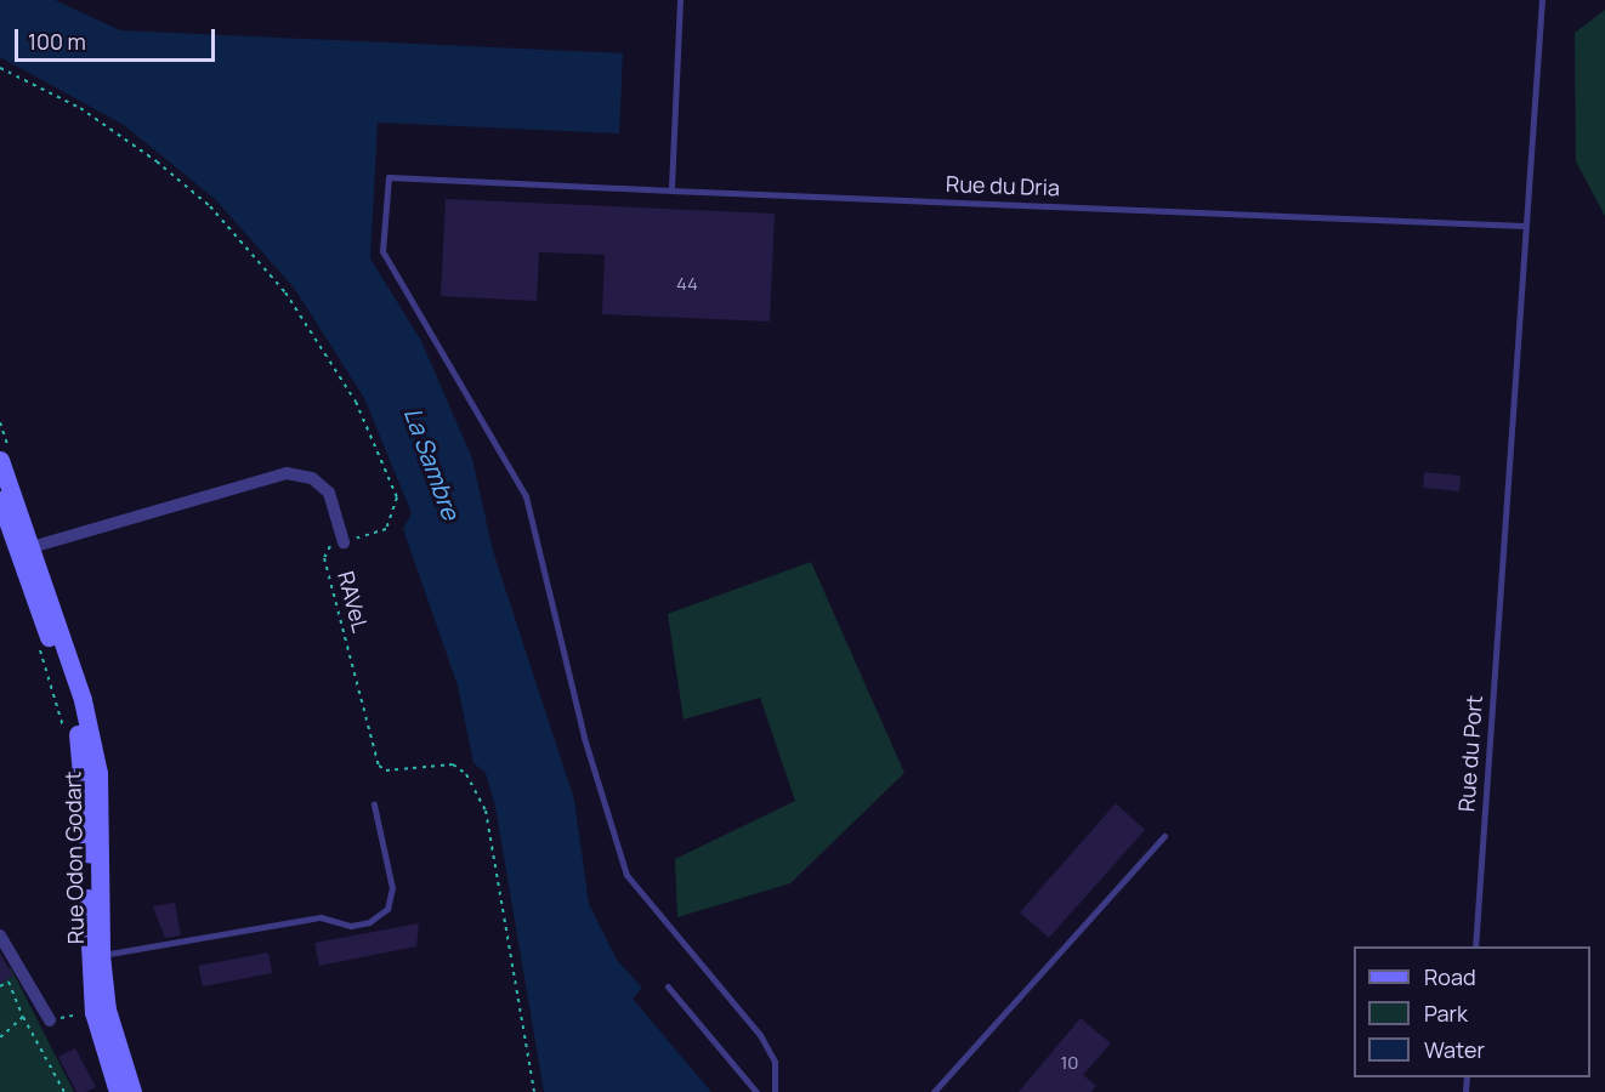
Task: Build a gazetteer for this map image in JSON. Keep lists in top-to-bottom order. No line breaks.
{"streets":{"main road":["Rue Odon Godart"],"lane":["Rue du Dria","Rue du Port"],"path":["RAVeL"]},"crossings":[["Rue du Dria","Rue du Port"]],"water":["La Sambre"],"house_numbers":["44","10"],"legend":["Road","Park","Water"],"scale_bar":"100 m"}
